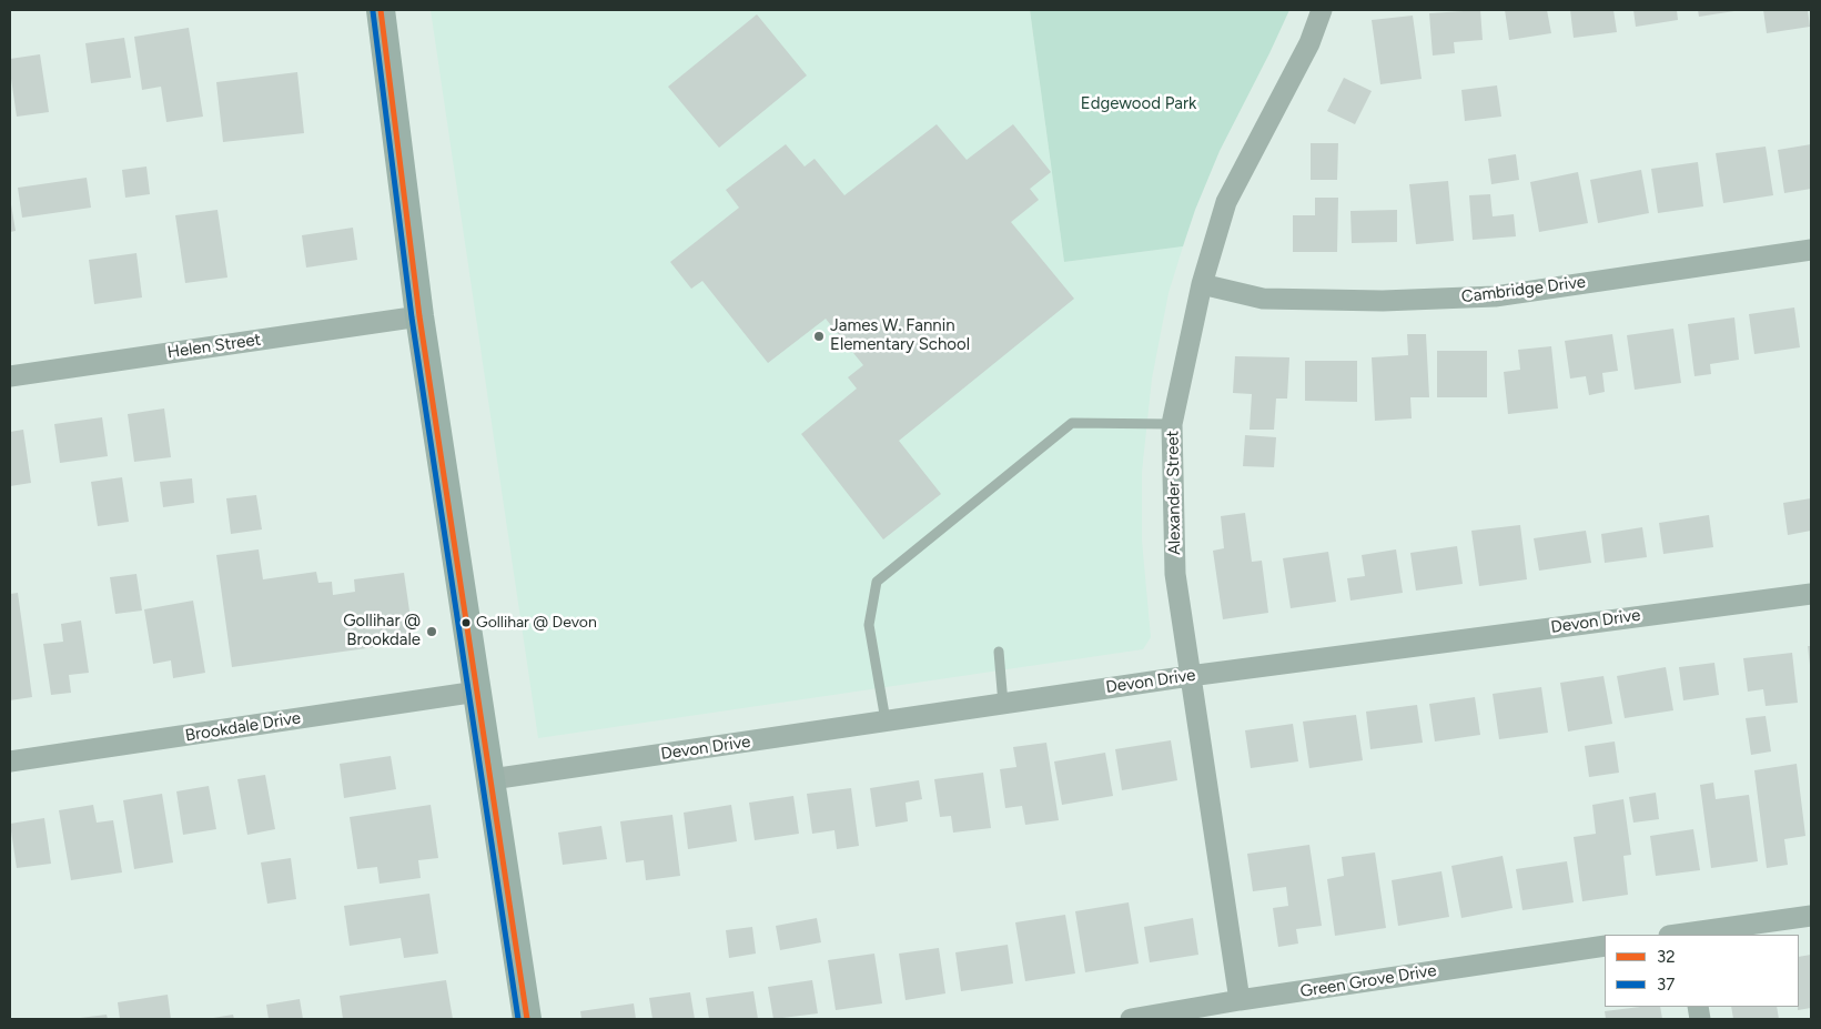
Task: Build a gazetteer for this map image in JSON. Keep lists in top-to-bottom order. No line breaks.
{"streets":{"street":["Cambridge Drive","Helen Street","Alexander Street","Devon Drive","Brookdale Drive","Green Grove Drive"]},"crossings":[["Cambridge Drive","Alexander Street"],["Alexander Street","Devon Drive"],["Alexander Street","Green Grove Drive"]],"parks":["Edgewood Park"],"places":["James W. Fannin Elementary School","Gollihar @ Devon","Gollihar @ Brookdale"],"lines":["transit line 32","transit line 37"],"legend":["32","37"]}
